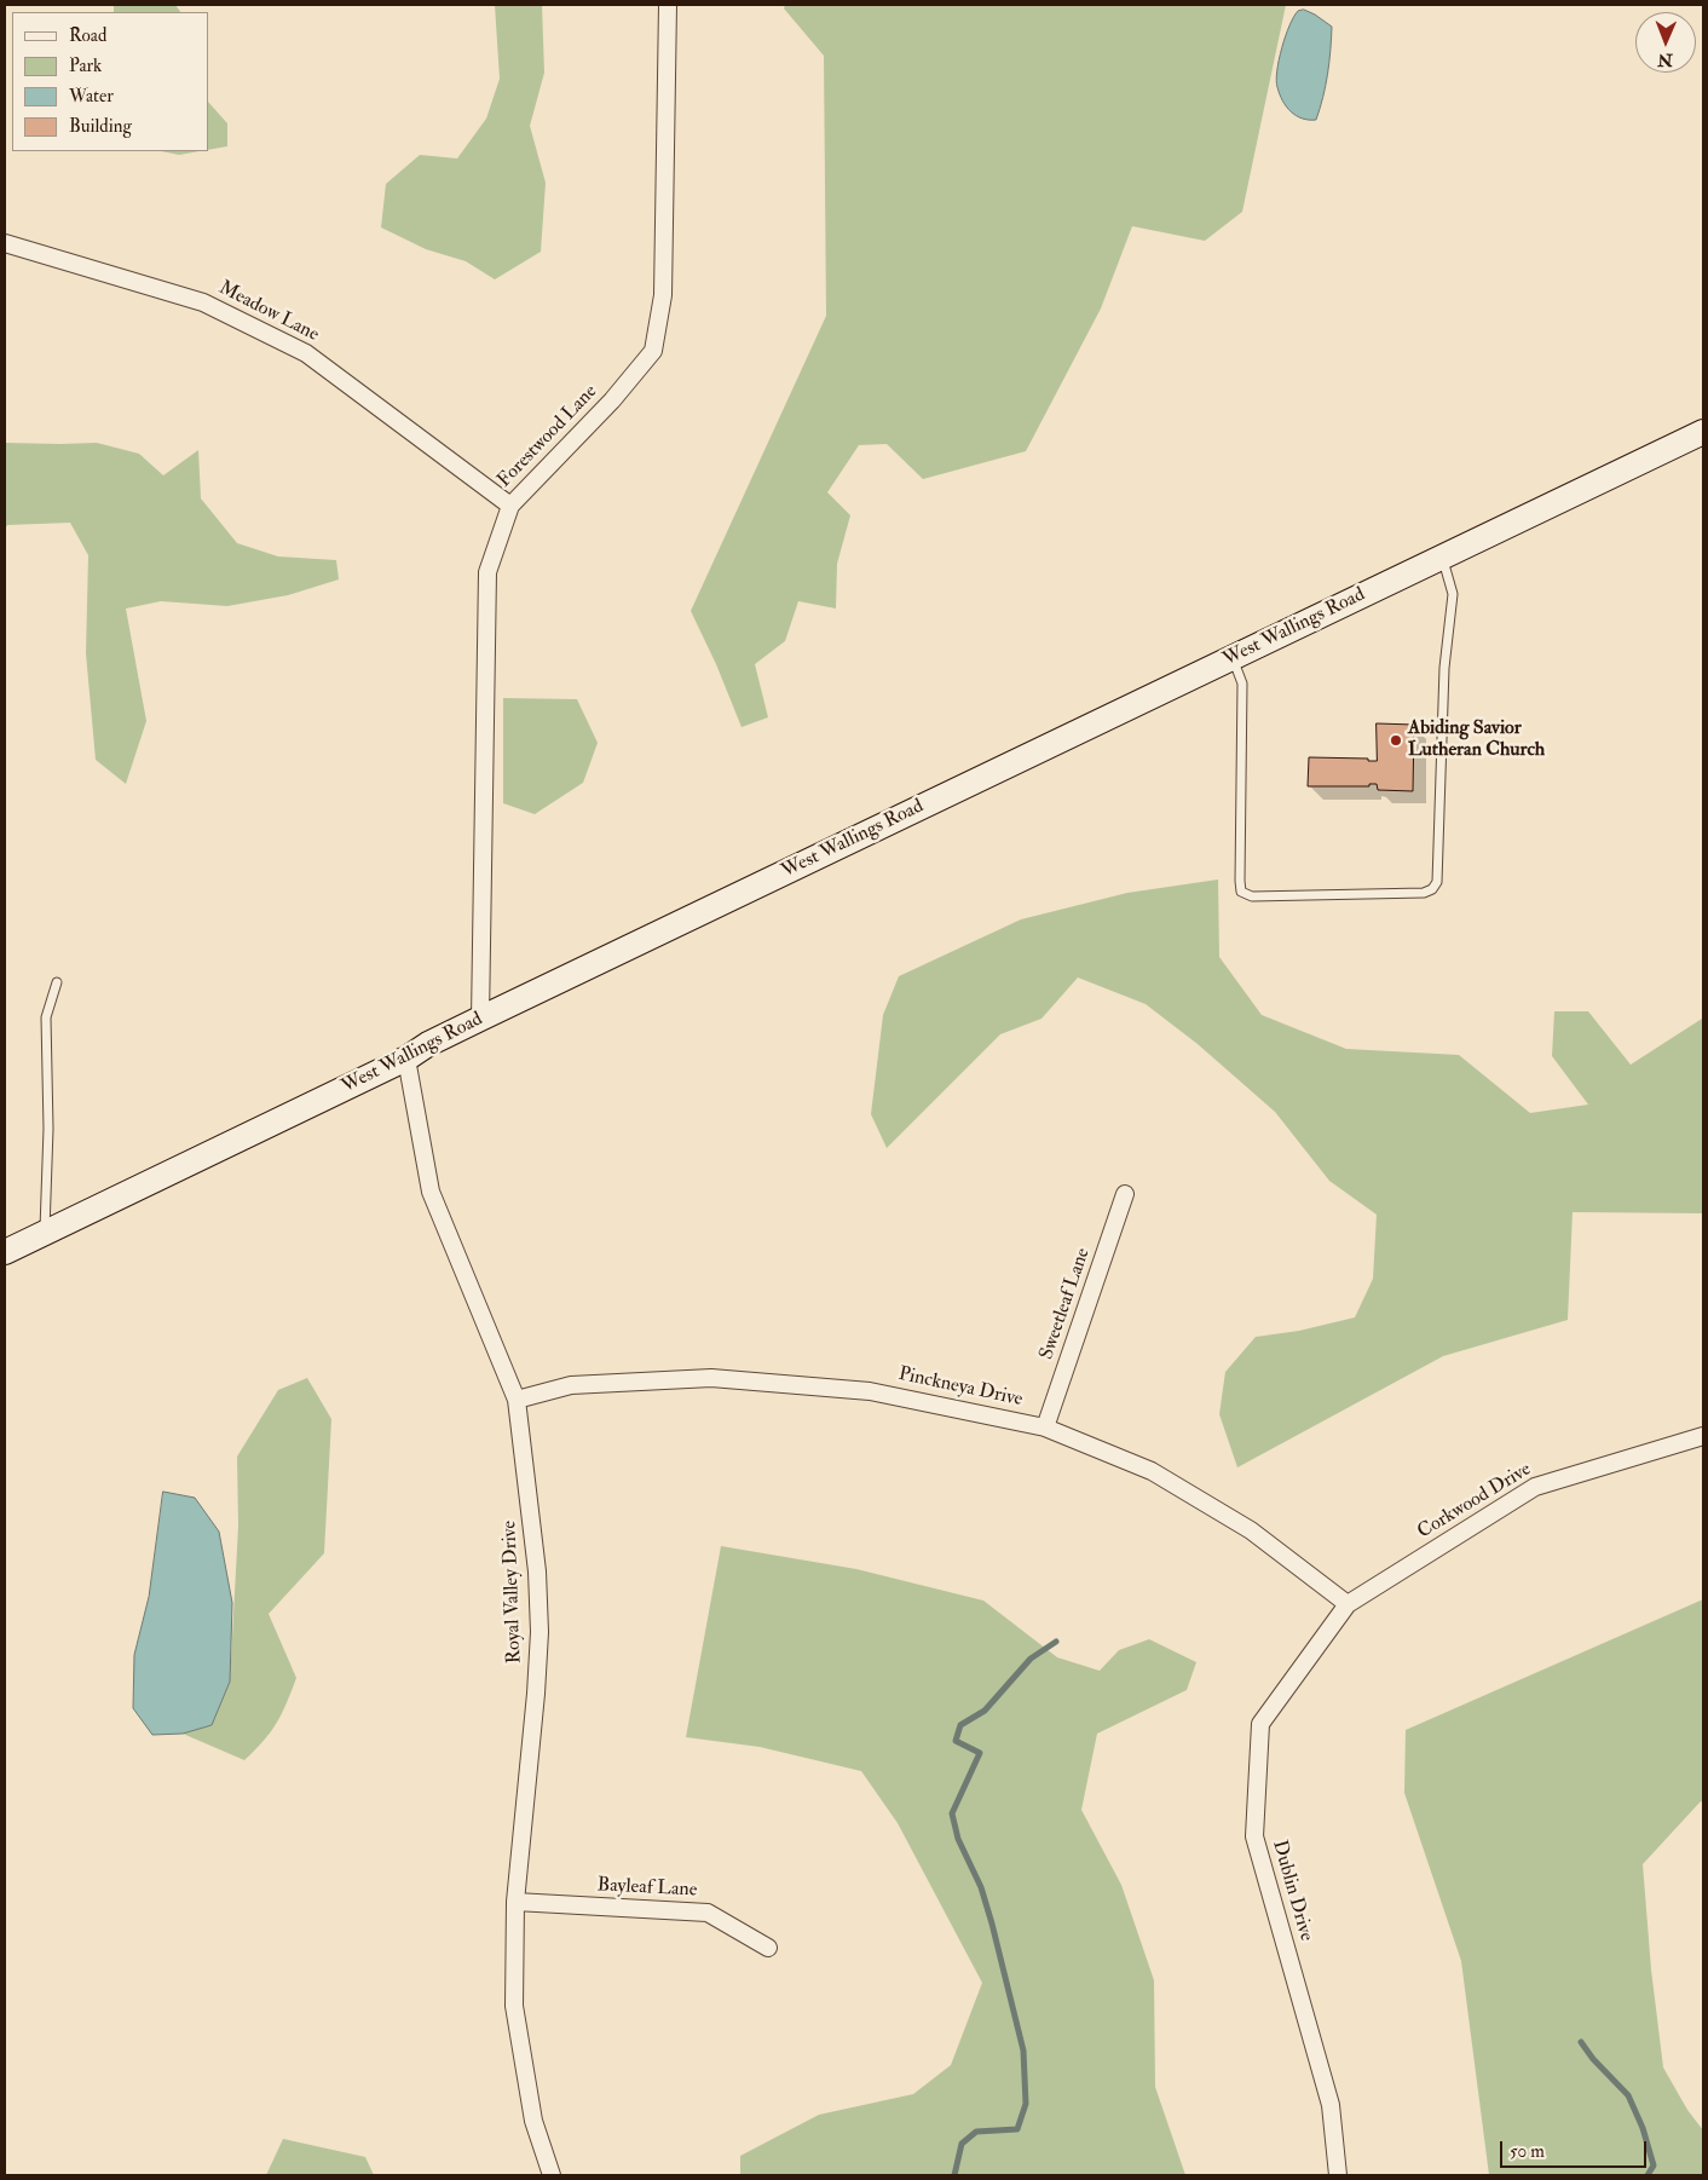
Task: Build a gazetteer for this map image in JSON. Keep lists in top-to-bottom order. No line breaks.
{"streets":{"street":["Meadow Lane","Forestwood Lane","West Wallings Road","Sweetleaf Lane","Pinckneya Drive","Corkwood Drive","Royal Valley Drive","Bayleaf Lane","Dublin Drive"]},"crossings":[["Meadow Lane","Forestwood Lane"],["Forestwood Lane","West Wallings Road"],["West Wallings Road","Royal Valley Drive"],["Sweetleaf Lane","Pinckneya Drive"],["Pinckneya Drive","Corkwood Drive"],["Pinckneya Drive","Royal Valley Drive"],["Pinckneya Drive","Dublin Drive"],["Corkwood Drive","Dublin Drive"],["Royal Valley Drive","Bayleaf Lane"]],"places":["Abiding Savior Lutheran Church"],"legend":["Road","Park","Water","Building"],"scale_bar":"50 m","north":"bottom"}
